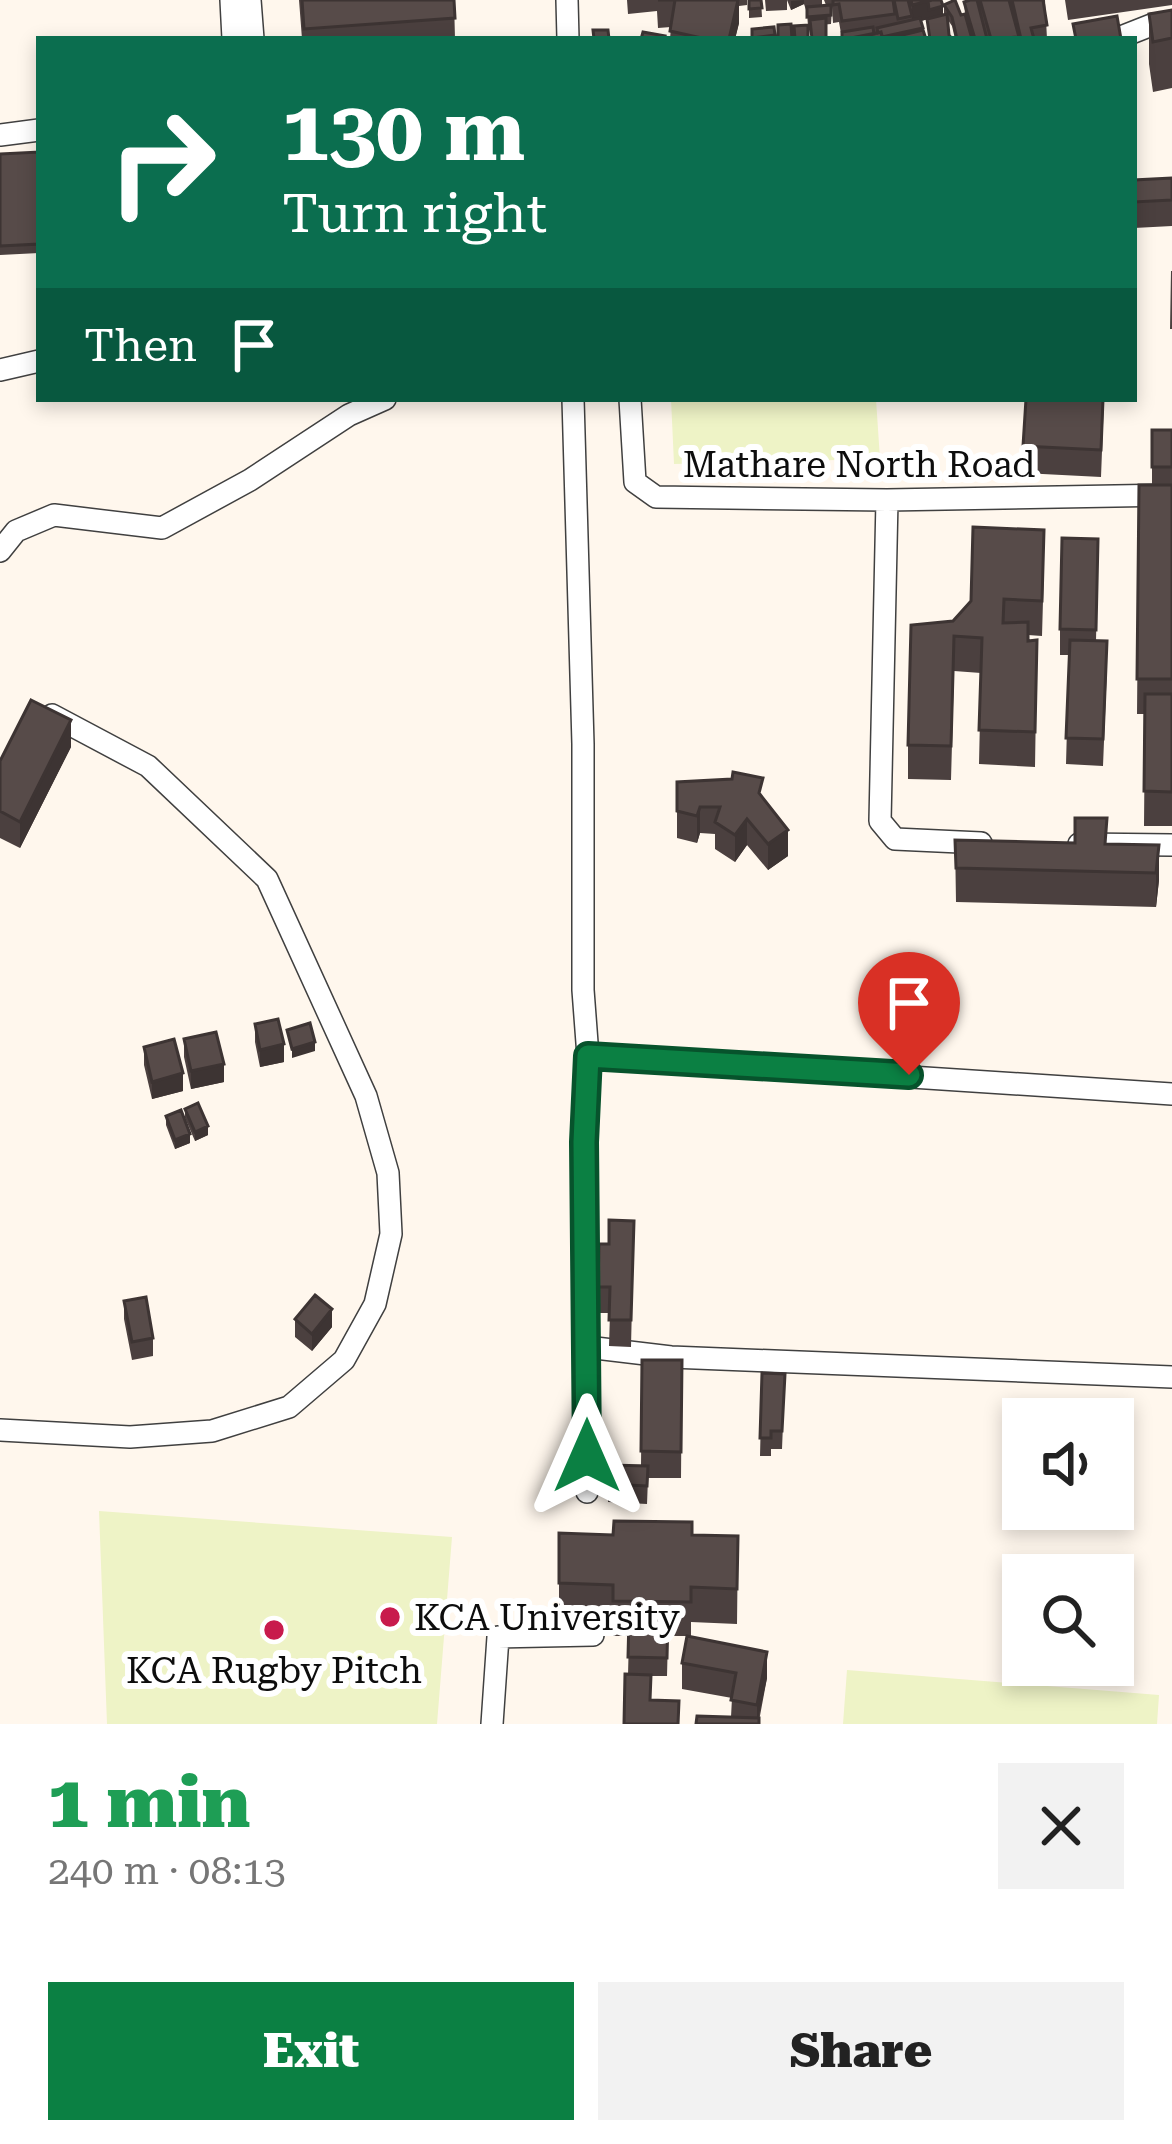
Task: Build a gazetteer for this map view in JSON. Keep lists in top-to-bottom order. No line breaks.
{"streets":{"street":["Mathare North Road"]},"places":["KCA University","KCA Rugby Pitch"],"page":{"turn":["130 m","Turn right"],"then":"Then","heading":["1 min","240 m · 08:13"],"buttons":["Exit","Share"]}}
